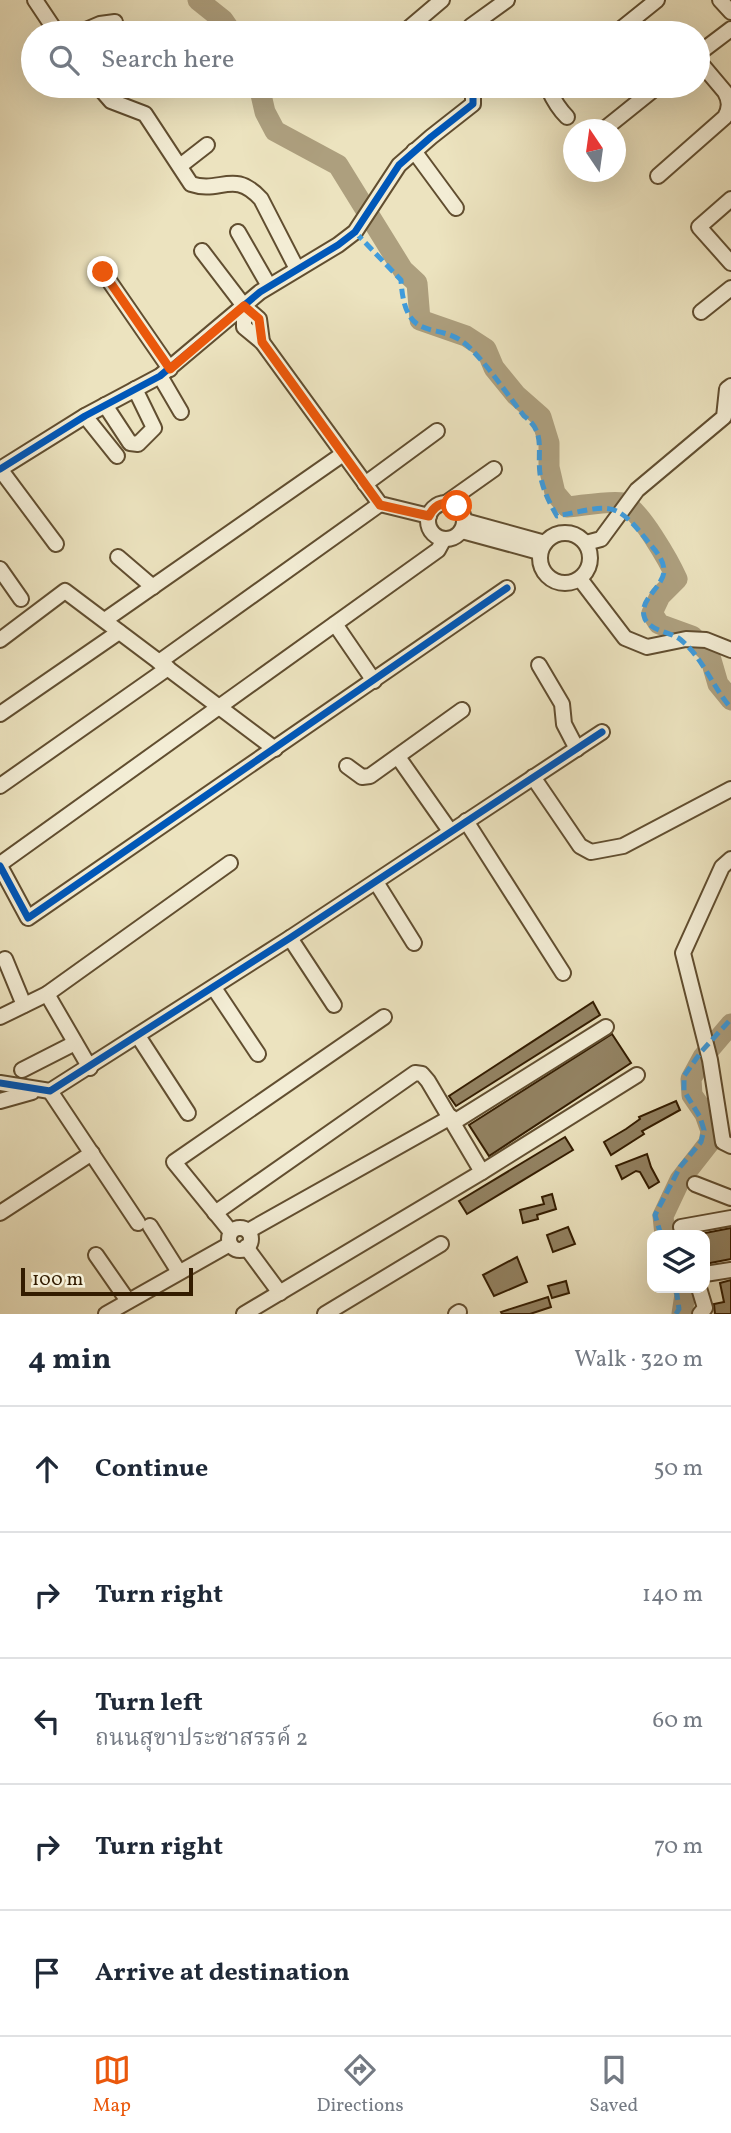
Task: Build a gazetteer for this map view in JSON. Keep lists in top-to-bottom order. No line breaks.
{"scale_bar":"100 m","north":"top","page":{"search":"Search here","scale":"100 m","heading":["4 min","Walk · 320 m"],"list":[["Continue","50 m"],["Turn right","140 m"],["Turn left","ถนนสุขาประชาสรรค์ 2","60 m"],["Turn right","70 m"],"Arrive at destination"],"nav":["Map","Directions","Saved"]}}
